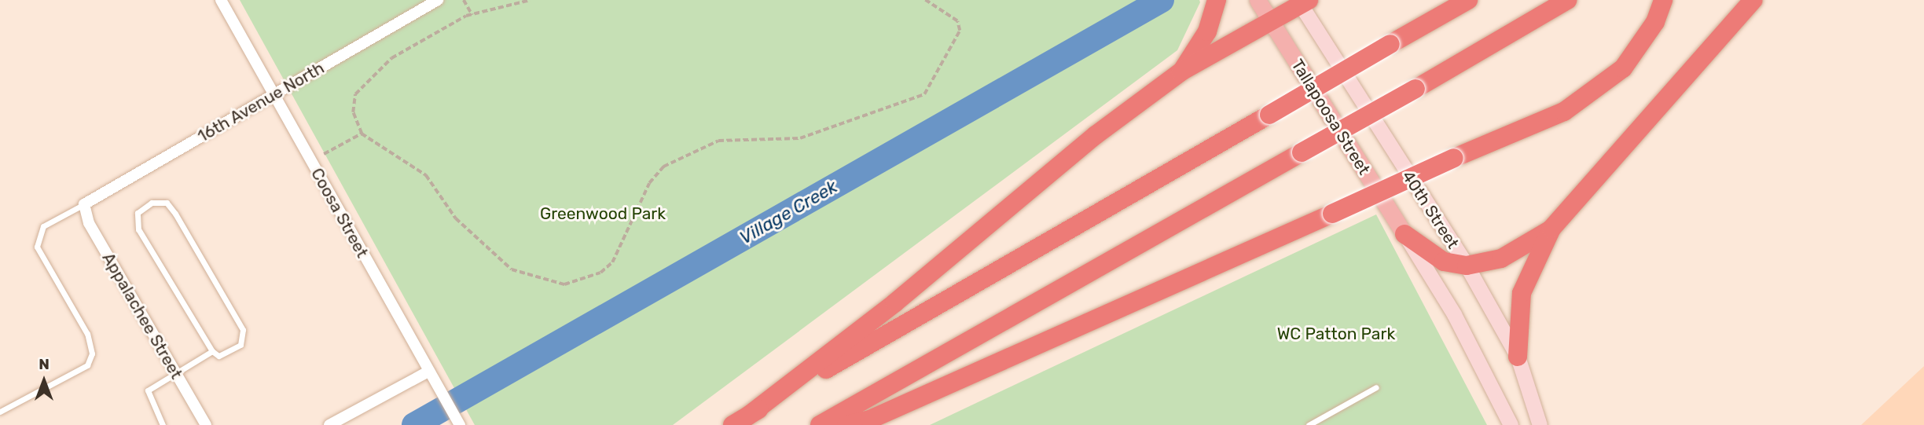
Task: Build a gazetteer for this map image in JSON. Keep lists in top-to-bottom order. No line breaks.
{"streets":{"main road":["Tallapoosa Street"],"street":["16th Avenue North","40th Street","Coosa Street","Appalachee Street"]},"crossings":[["16th Avenue North","Coosa Street"],["16th Avenue North","Appalachee Street"]],"water":["Village Creek"],"parks":["Greenwood Park","WC Patton Park"],"north":"top"}
